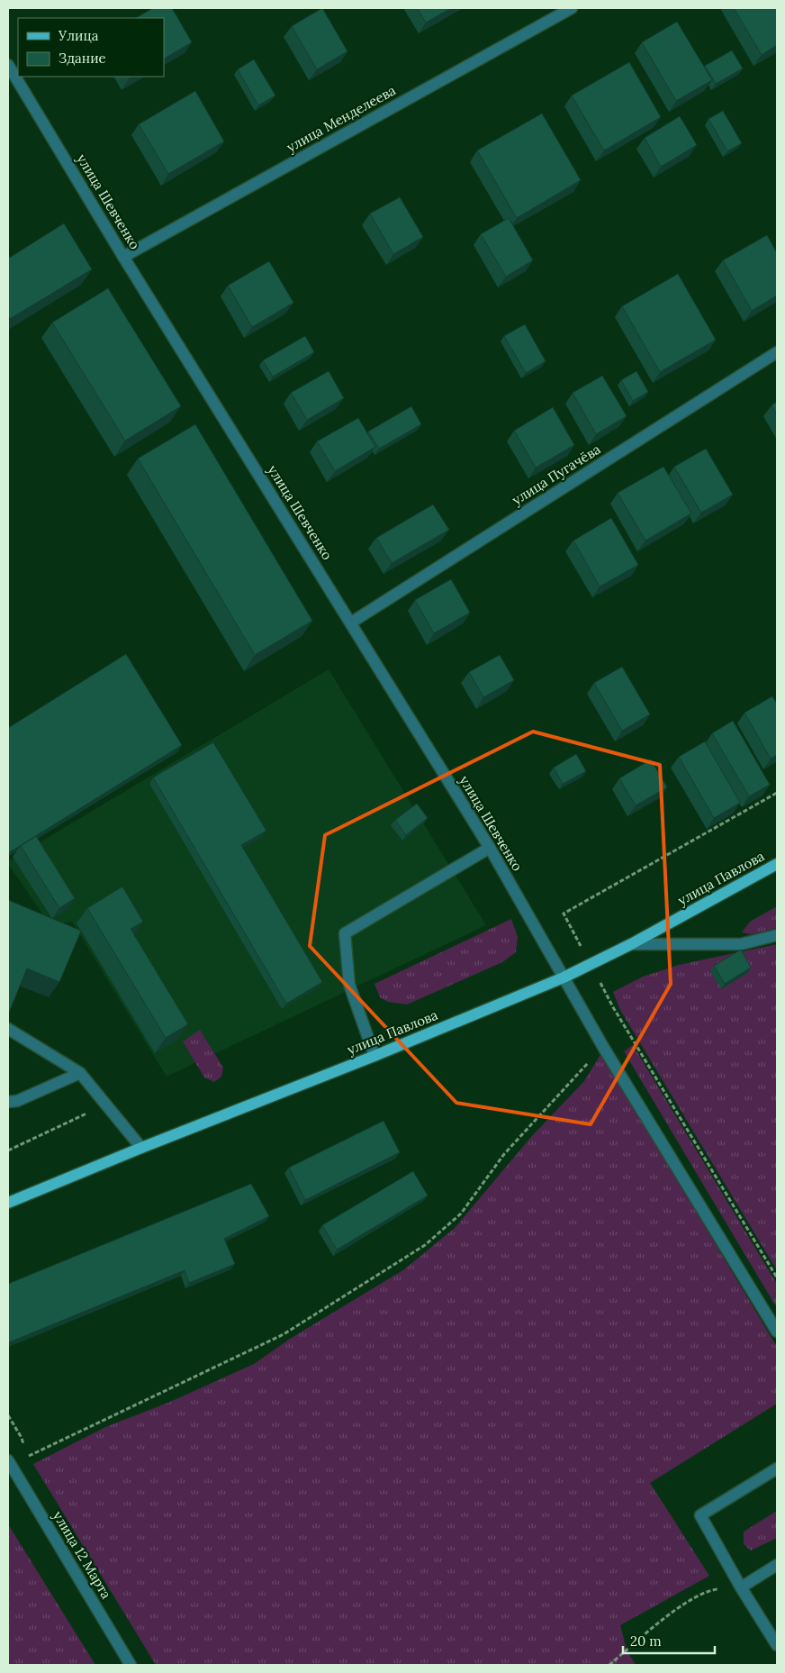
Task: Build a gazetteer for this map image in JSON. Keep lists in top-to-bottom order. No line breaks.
{"streets":{"main road":["улица Павлова"],"street":["улица Менделеева","улица Шевченко","улица Пугачёва","улица 12 Марта"]},"crossings":[["улица Менделеева","улица Шевченко"],["улица Шевченко","улица Пугачёва"],["улица Шевченко","улица Павлова"]],"legend":["Улица","Здание"],"scale_bar":"20 m"}
